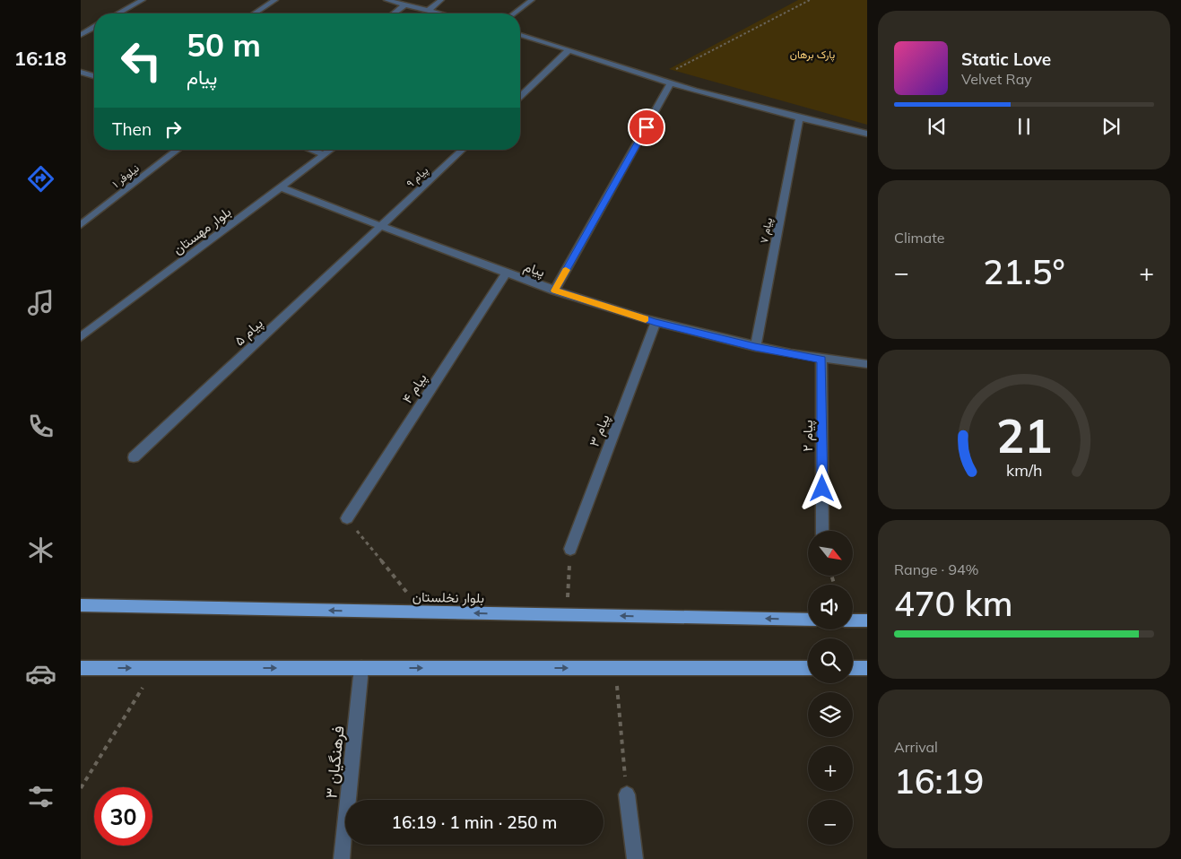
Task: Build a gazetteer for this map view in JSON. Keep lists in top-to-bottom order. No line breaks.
{"streets":{"main road":["بلوار نخلستان"],"street":["نیلوفر ۱","پیام ۹","بلوار مهستان","پیام ۷","پیام","پیام ۵","پیام ۴","پیام ۳","پیام ۲","فرهنگیان ۳"]},"crossings":[["پیام ۹","پیام"],["پیام ۹","پیام ۵"],["بلوار مهستان","پیام"],["پیام ۷","پیام"],["پیام","پیام ۵"],["پیام","پیام ۴"],["پیام","پیام ۳"],["پیام","پیام ۲"]],"parks":["پارک برهان"],"north":"bottom right","page":{"tabs":"16:18","turn":["50 m","پیام"],"song":["Static Love","Velvet Ray"],"then":"Then","tile":["Climate",["Range · 94%","470 km"],["Arrival","16:19"]],"heat":["−","21.5°","+"],"map_buttons":["+","−"],"limit":"30","trip":"16:19 · 1 min · 250 m","gauge":["21","km/h"]}}
